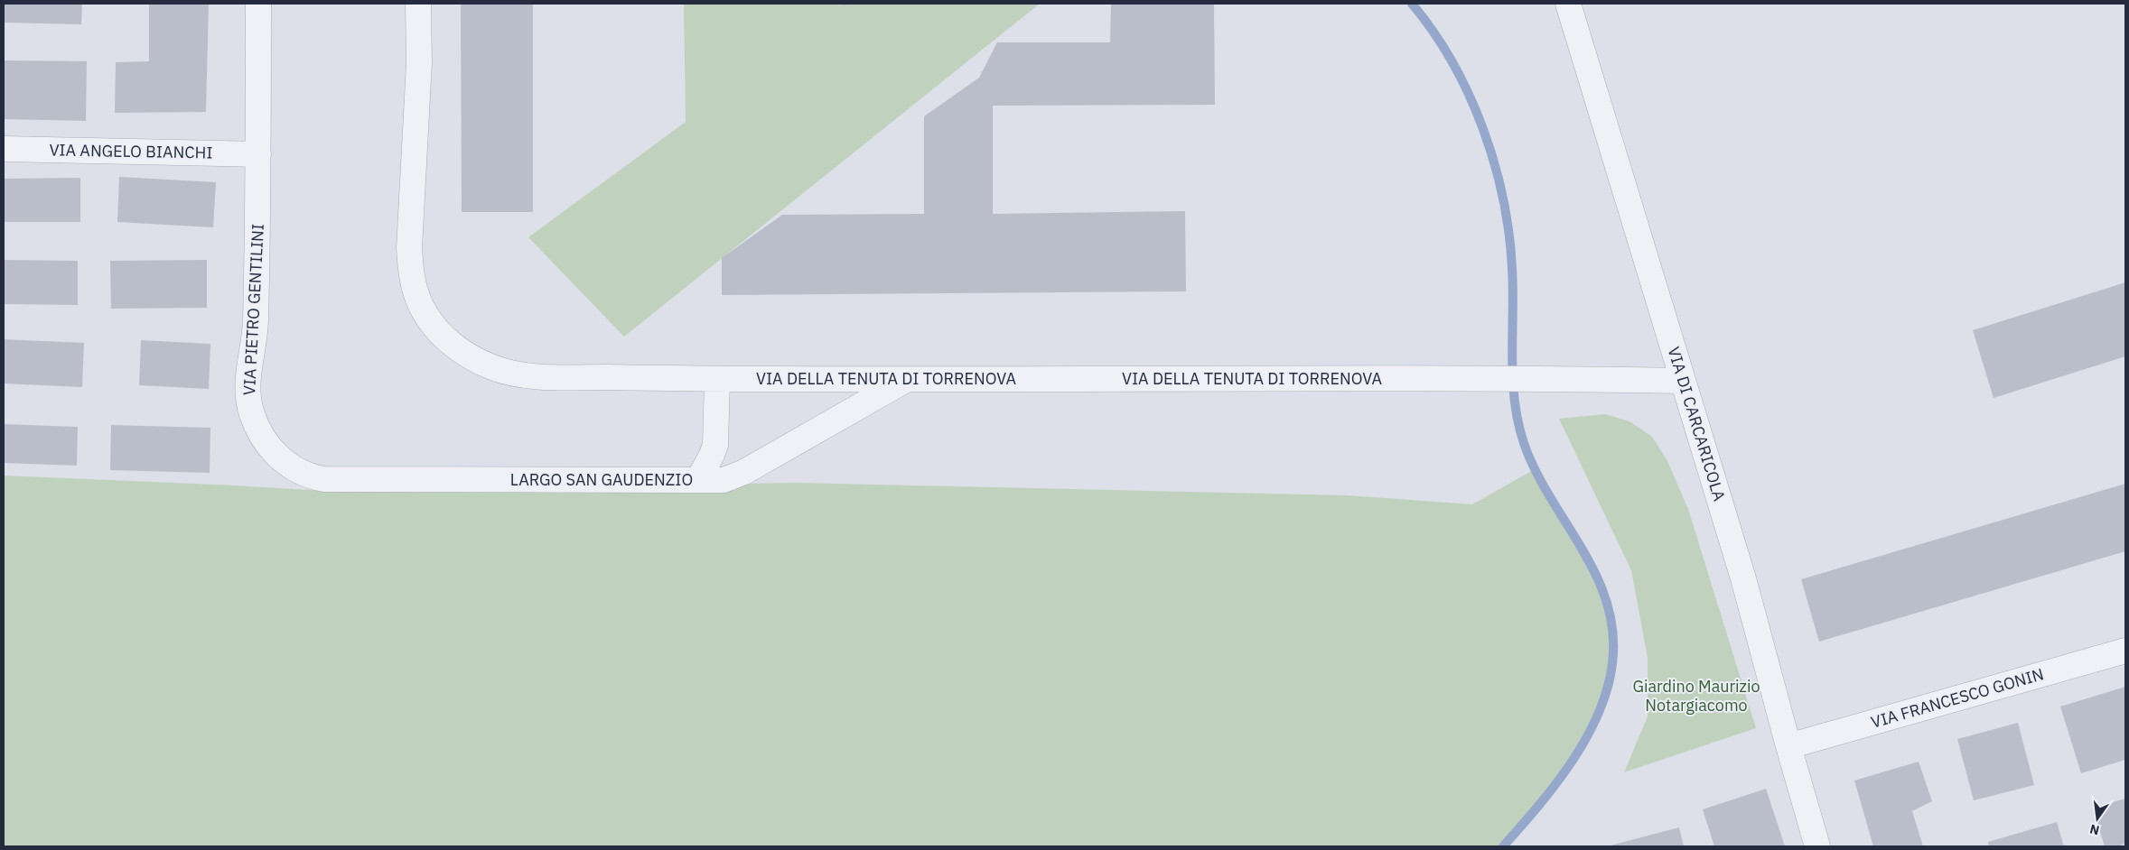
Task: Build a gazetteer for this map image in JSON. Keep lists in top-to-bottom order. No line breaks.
{"streets":{"street":["VIA ANGELO BIANCHI","VIA PIETRO GENTILINI","VIA DELLA TENUTA DI TORRENOVA","VIA DI CARCARICOLA","LARGO SAN GAUDENZIO","VIA FRANCESCO GONIN"]},"crossings":[["VIA ANGELO BIANCHI","VIA PIETRO GENTILINI"],["VIA PIETRO GENTILINI","LARGO SAN GAUDENZIO"],["VIA DELLA TENUTA DI TORRENOVA","VIA DI CARCARICOLA"],["VIA DELLA TENUTA DI TORRENOVA","LARGO SAN GAUDENZIO"],["VIA DI CARCARICOLA","VIA FRANCESCO GONIN"]],"parks":["Giardino Maurizio Notargiacomo"],"north":"bottom"}
